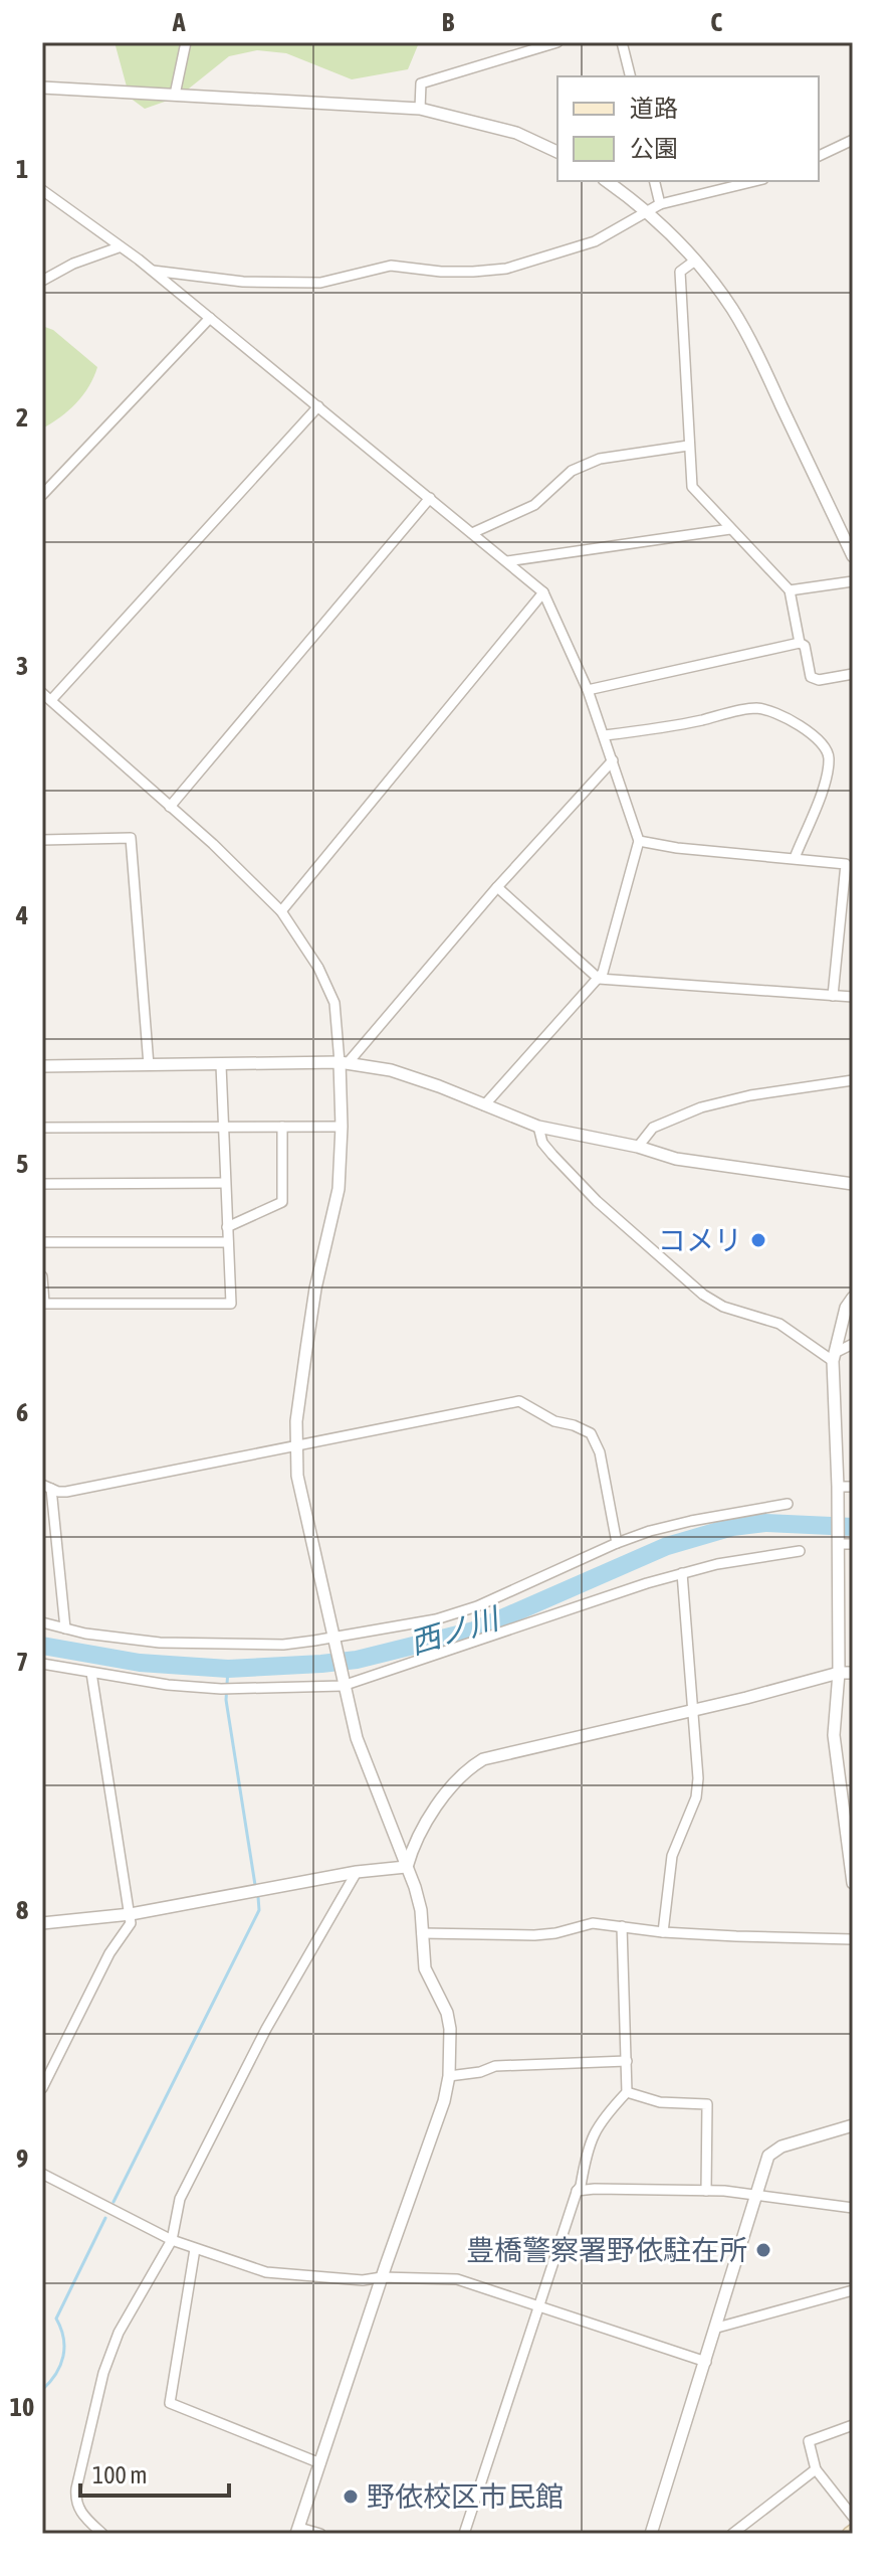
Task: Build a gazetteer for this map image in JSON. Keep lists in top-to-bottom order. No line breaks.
{"water":["西ノ川"],"places":["コメリ","豊橋警察署野依駐在所","野依校区市民館"],"legend":["道路","公園"],"scale_bar":"100 m","grid":{"columns":["A","B","C"],"rows":["1","2","3","4","5","6","7","8","9","10"]}}
